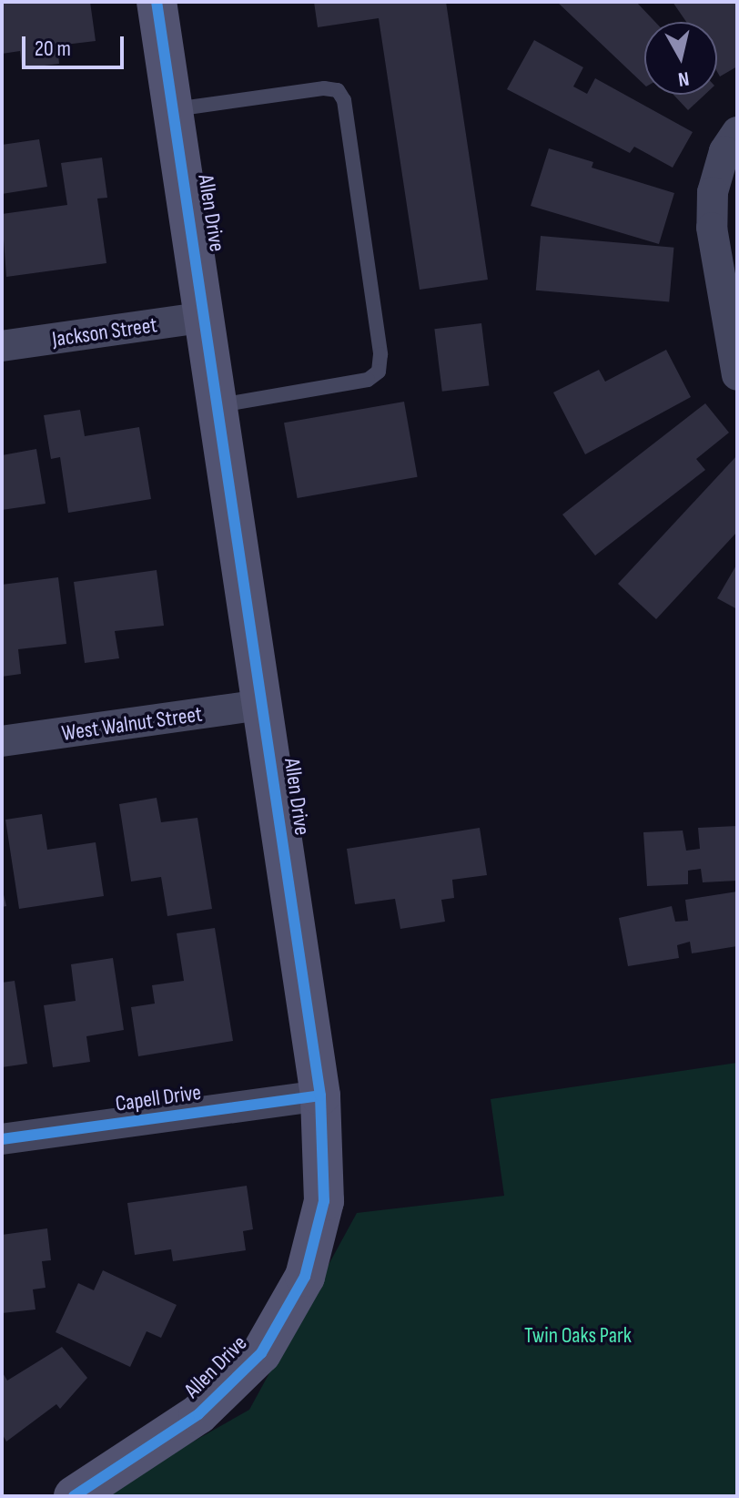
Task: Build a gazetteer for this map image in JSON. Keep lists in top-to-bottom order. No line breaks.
{"streets":{"street":["Allen Drive","Jackson Street","West Walnut Street","Capell Drive"]},"crossings":[["Allen Drive","Jackson Street"],["Allen Drive","West Walnut Street"],["Allen Drive","Capell Drive"]],"parks":["Twin Oaks Park"],"scale_bar":"20 m","north":"bottom"}
